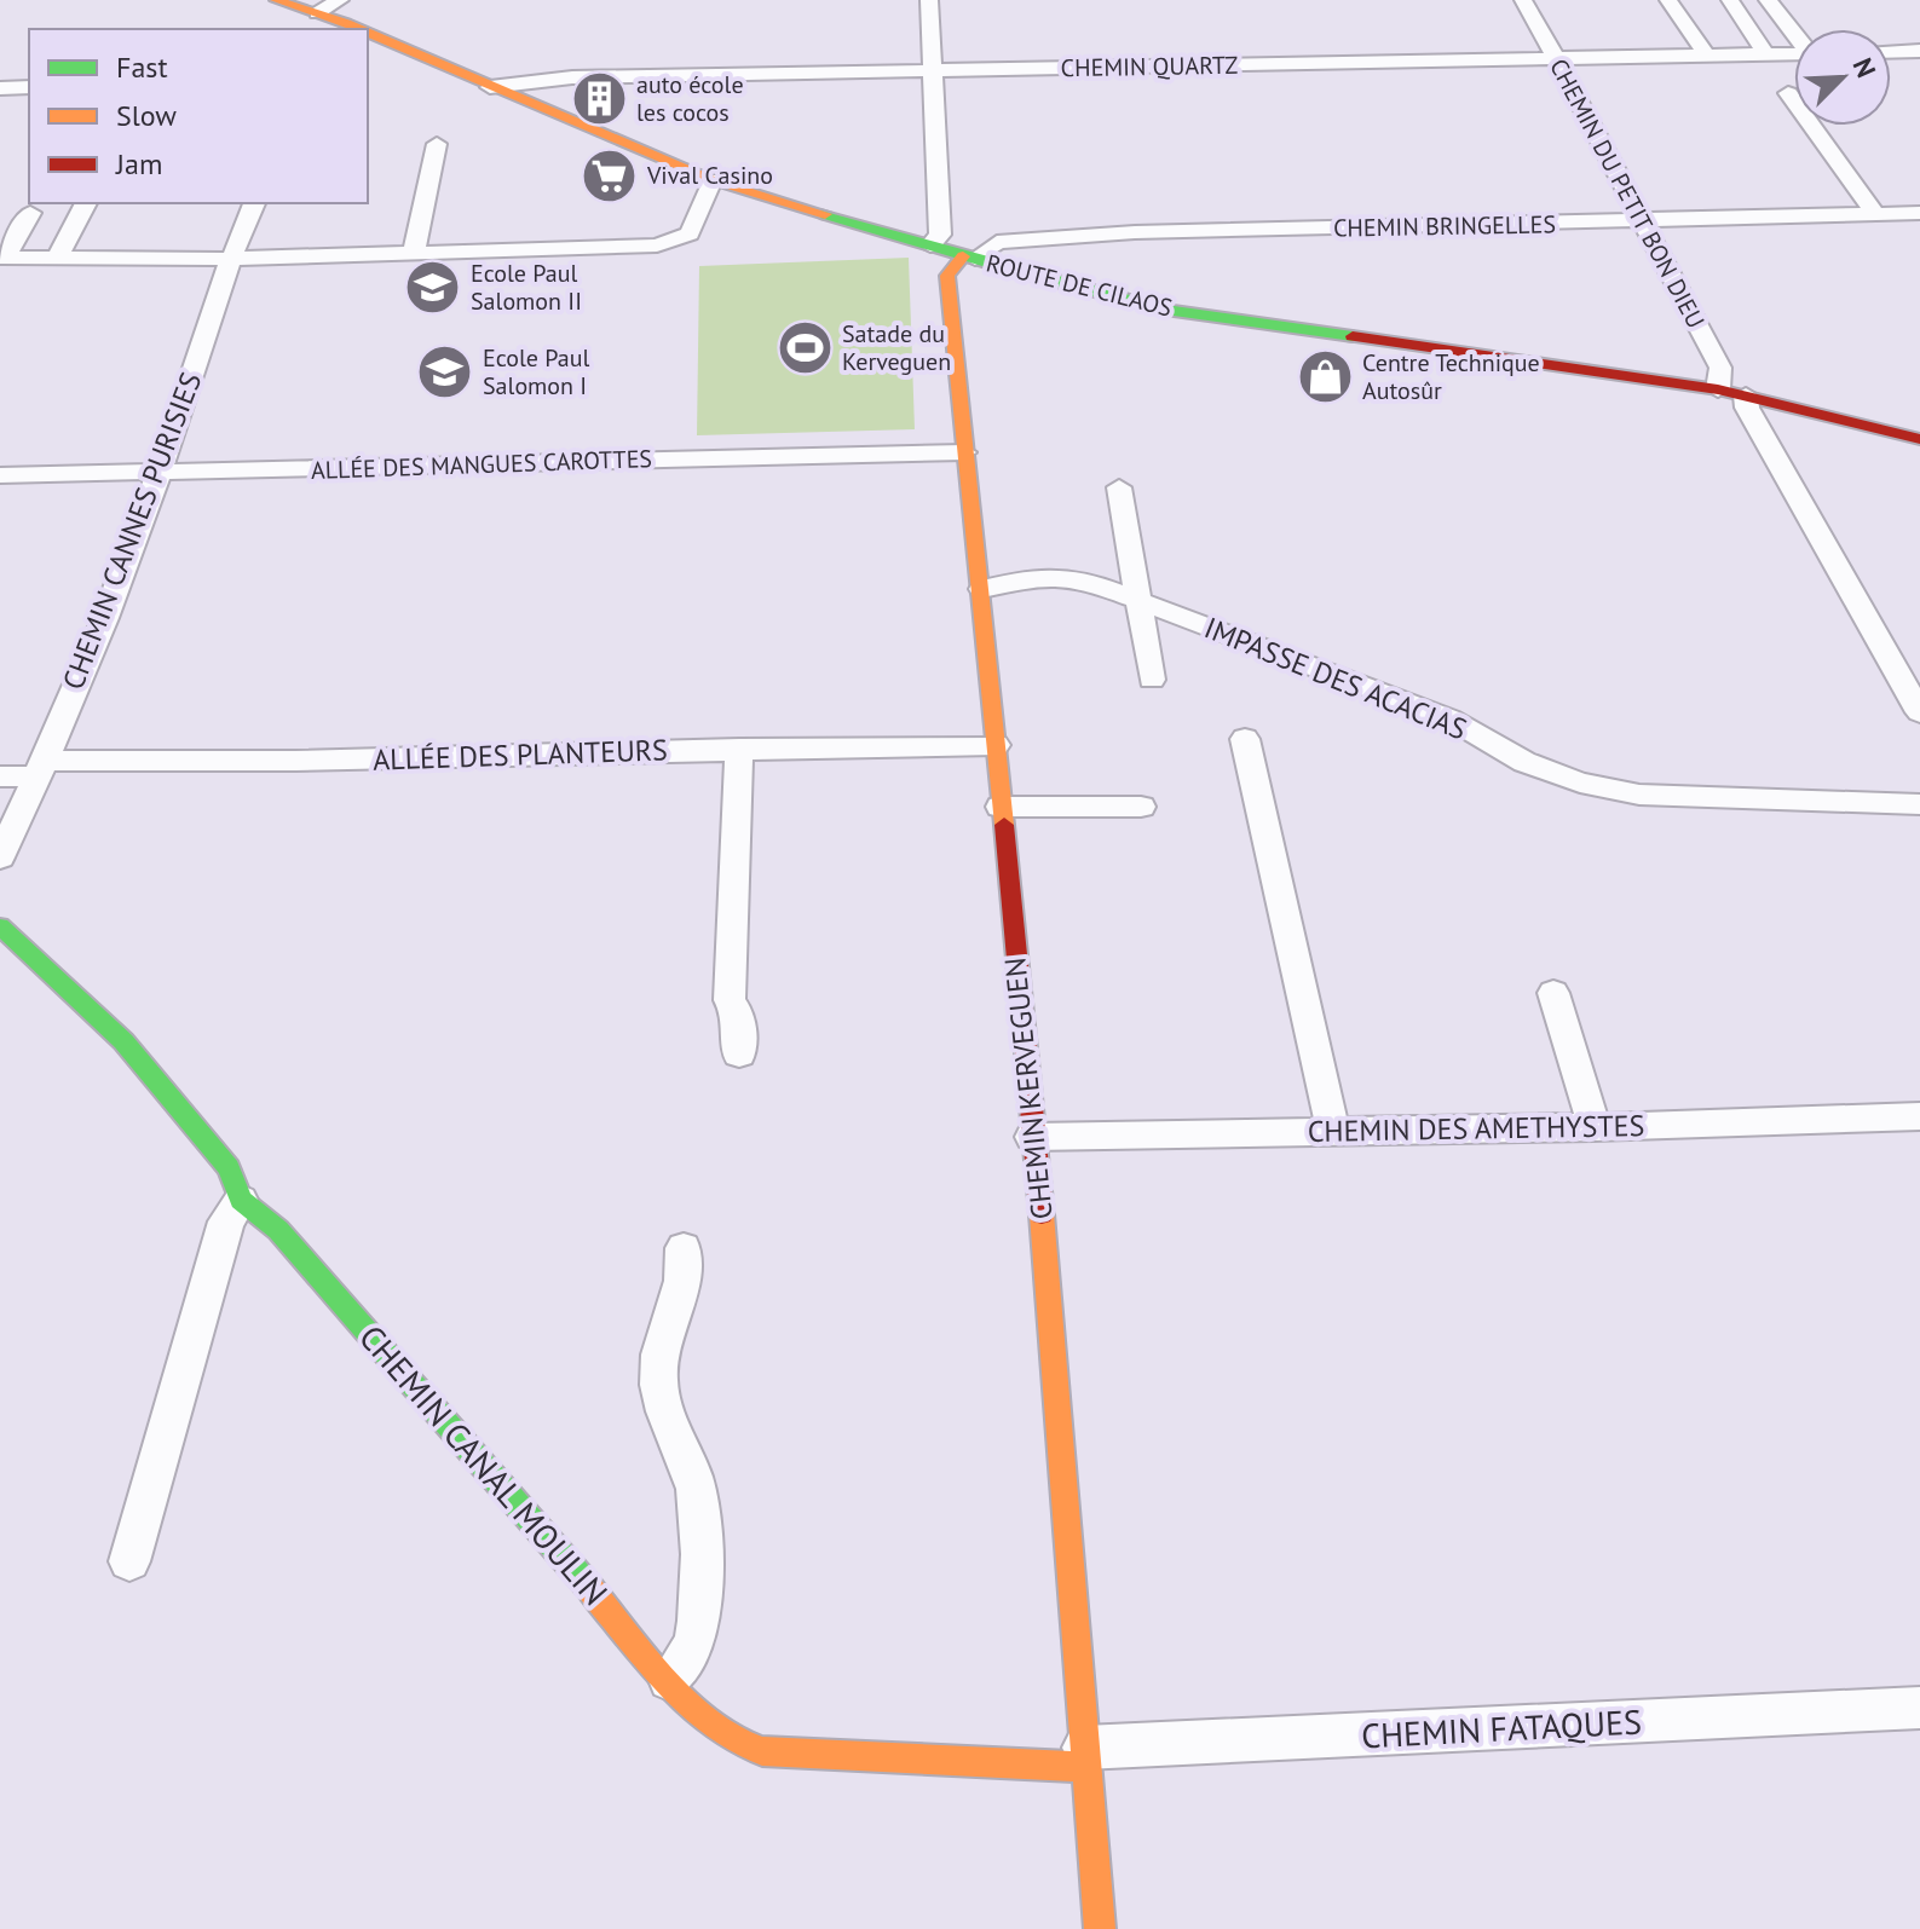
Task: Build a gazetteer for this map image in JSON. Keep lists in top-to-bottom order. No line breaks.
{"streets":{"street":["CHEMIN QUARTZ","CHEMIN DU PETIT BON DIEU","CHEMIN BRINGELLES","ROUTE DE CILAOS","ALLÉE DES MANGUES CAROTTES","CHEMIN CANNES PURISIES","IMPASSE DES ACACIAS","ALLÉE DES PLANTEURS","CHEMIN KERVEGUEN","CHEMIN DES AMETHYSTES","CHEMIN CANAL MOULIN","CHEMIN FATAQUES"]},"crossings":[["CHEMIN QUARTZ","CHEMIN DU PETIT BON DIEU"],["CHEMIN QUARTZ","ROUTE DE CILAOS"],["CHEMIN DU PETIT BON DIEU","CHEMIN BRINGELLES"],["CHEMIN DU PETIT BON DIEU","ROUTE DE CILAOS"],["CHEMIN BRINGELLES","ROUTE DE CILAOS"],["CHEMIN BRINGELLES","CHEMIN KERVEGUEN"],["ROUTE DE CILAOS","CHEMIN KERVEGUEN"],["ALLÉE DES MANGUES CAROTTES","CHEMIN CANNES PURISIES"],["ALLÉE DES MANGUES CAROTTES","CHEMIN KERVEGUEN"],["CHEMIN CANNES PURISIES","ALLÉE DES PLANTEURS"],["IMPASSE DES ACACIAS","CHEMIN KERVEGUEN"],["ALLÉE DES PLANTEURS","CHEMIN KERVEGUEN"],["CHEMIN KERVEGUEN","CHEMIN DES AMETHYSTES"],["CHEMIN KERVEGUEN","CHEMIN CANAL MOULIN"],["CHEMIN KERVEGUEN","CHEMIN FATAQUES"],["CHEMIN CANAL MOULIN","CHEMIN FATAQUES"]],"places":{"building":["auto école les cocos"],"supermarket":["Vival Casino"],"school or university":["Ecole Paul Salomon II","Ecole Paul Salomon I"],"sports":["Satade du Kerveguen"],"shop":["Centre Technique Autosûr"]},"legend":["Fast","Slow","Jam"],"north":"top right"}
